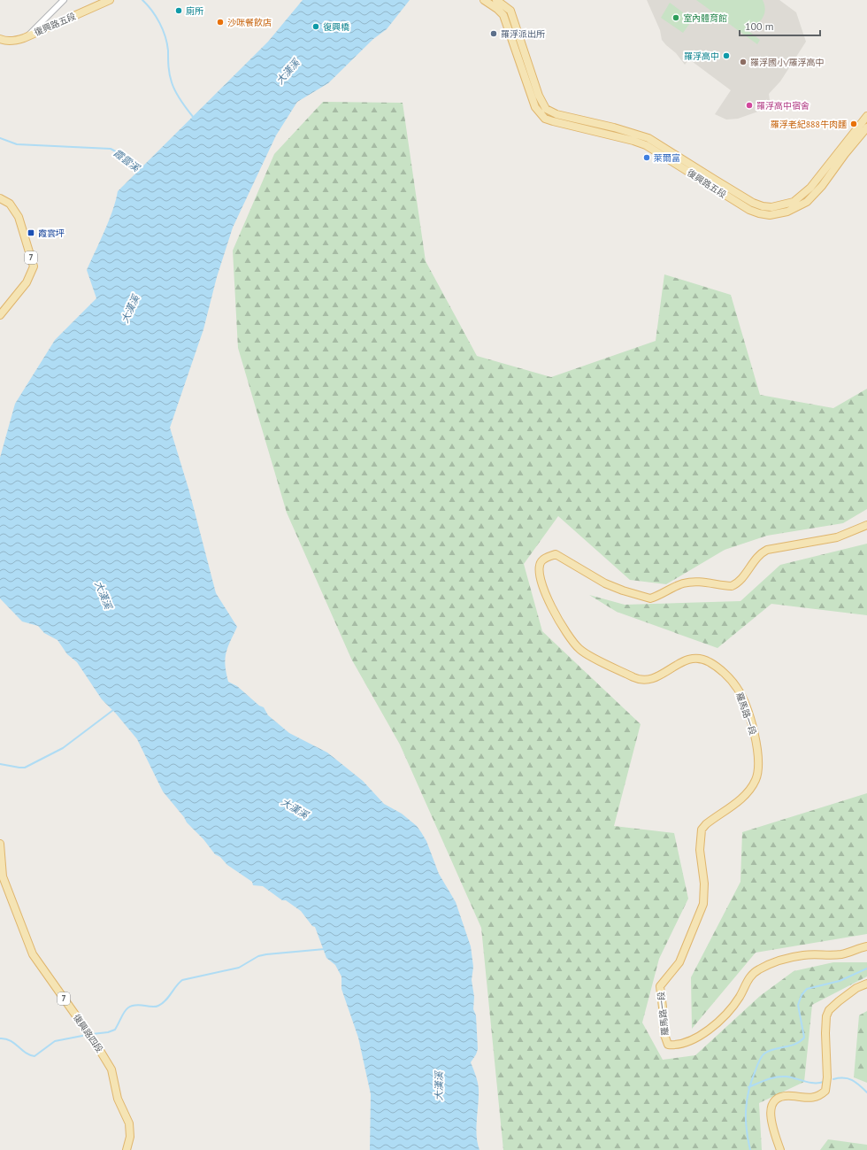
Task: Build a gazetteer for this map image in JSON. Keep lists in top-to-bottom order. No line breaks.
{"streets":{"main road":["復興路五段","7","羅馬路一段","復興路四段"]},"water":["大漢溪","霞雲溪"],"places":{"other":["廁所","室內體育館","沙咪餐飲店","復興橋","羅浮派出所","羅浮高中","羅浮國小/羅浮高中","羅浮高中宿舍","羅浮老紀888牛肉麵","萊爾富"],"transit":["霞雲坪"]},"scale_bar":"100 m"}
